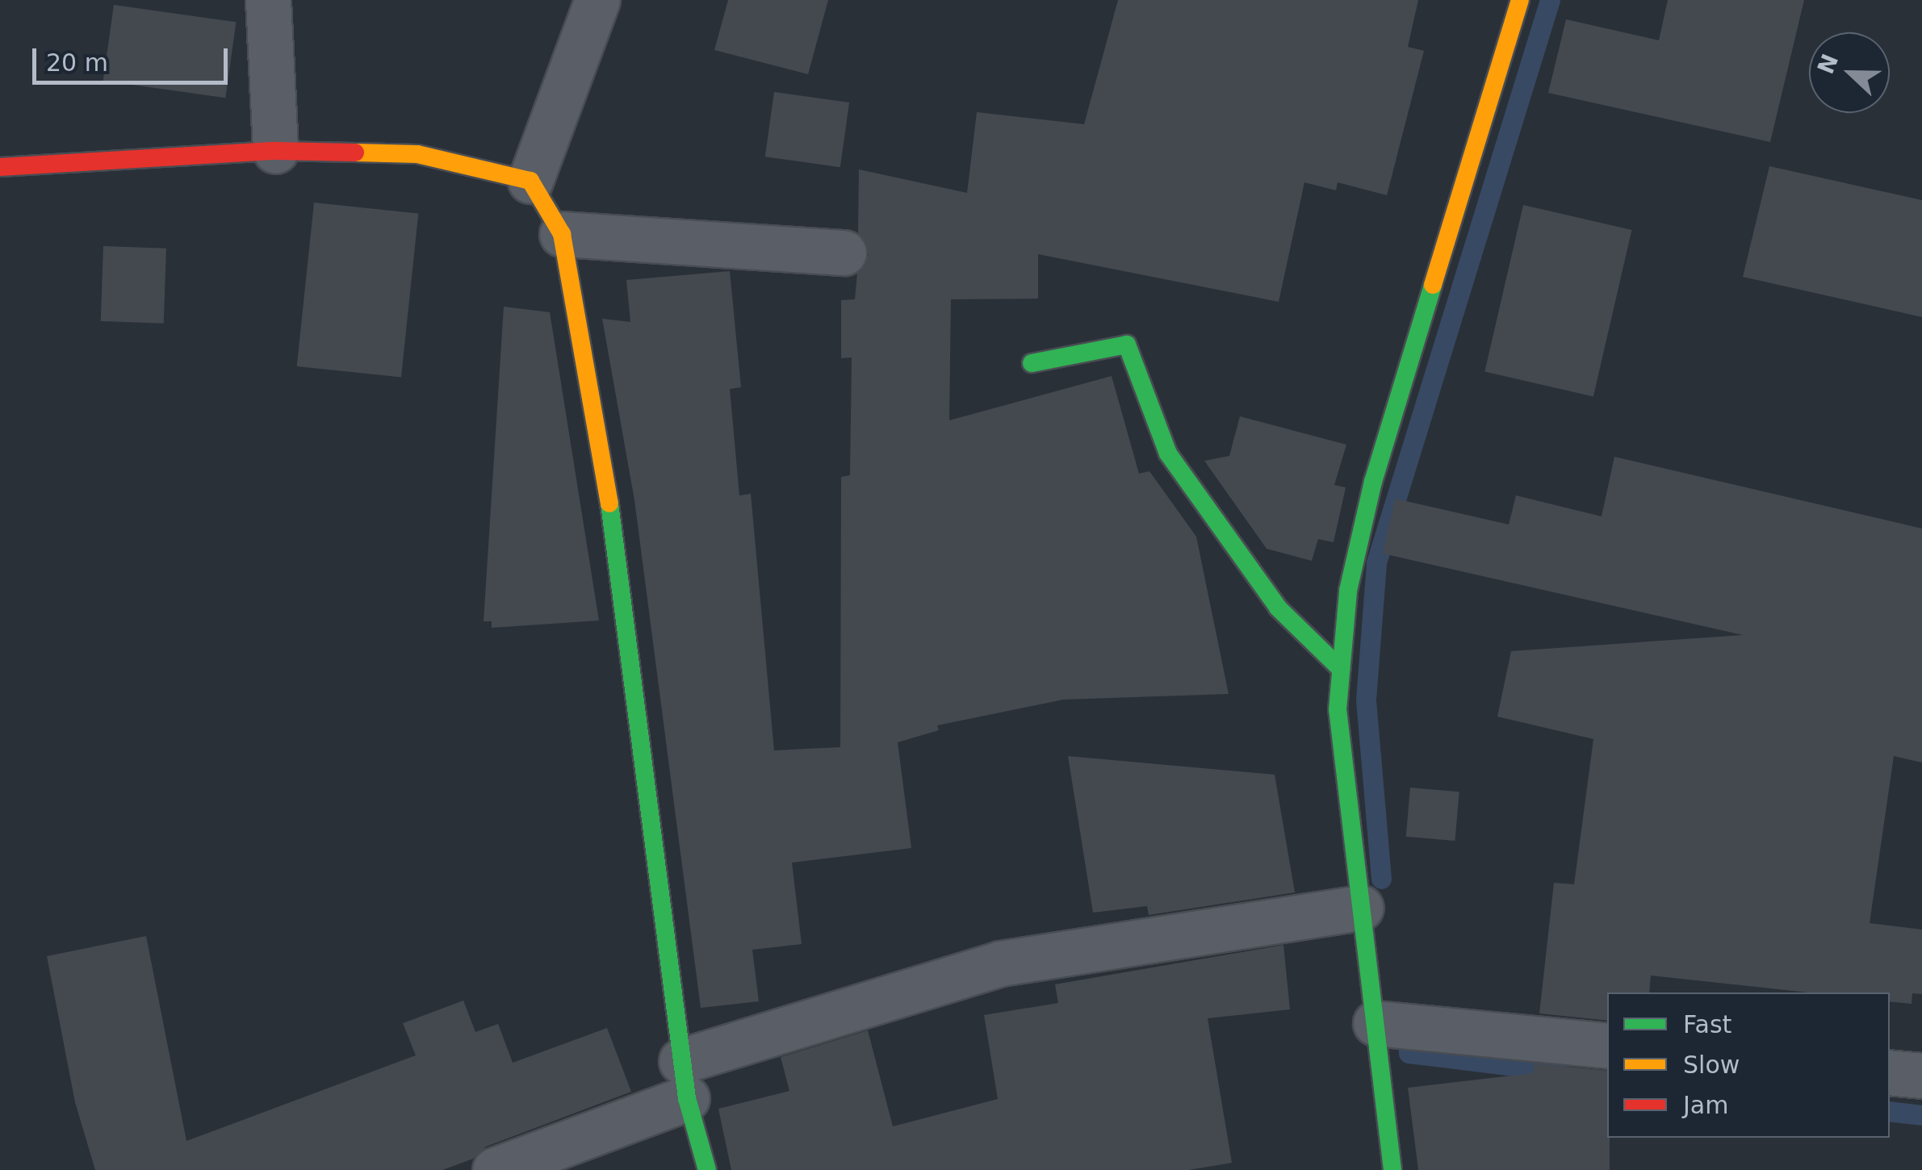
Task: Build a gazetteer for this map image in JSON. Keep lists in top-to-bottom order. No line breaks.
{"legend":["Fast","Slow","Jam"],"scale_bar":"20 m","north":"left"}
